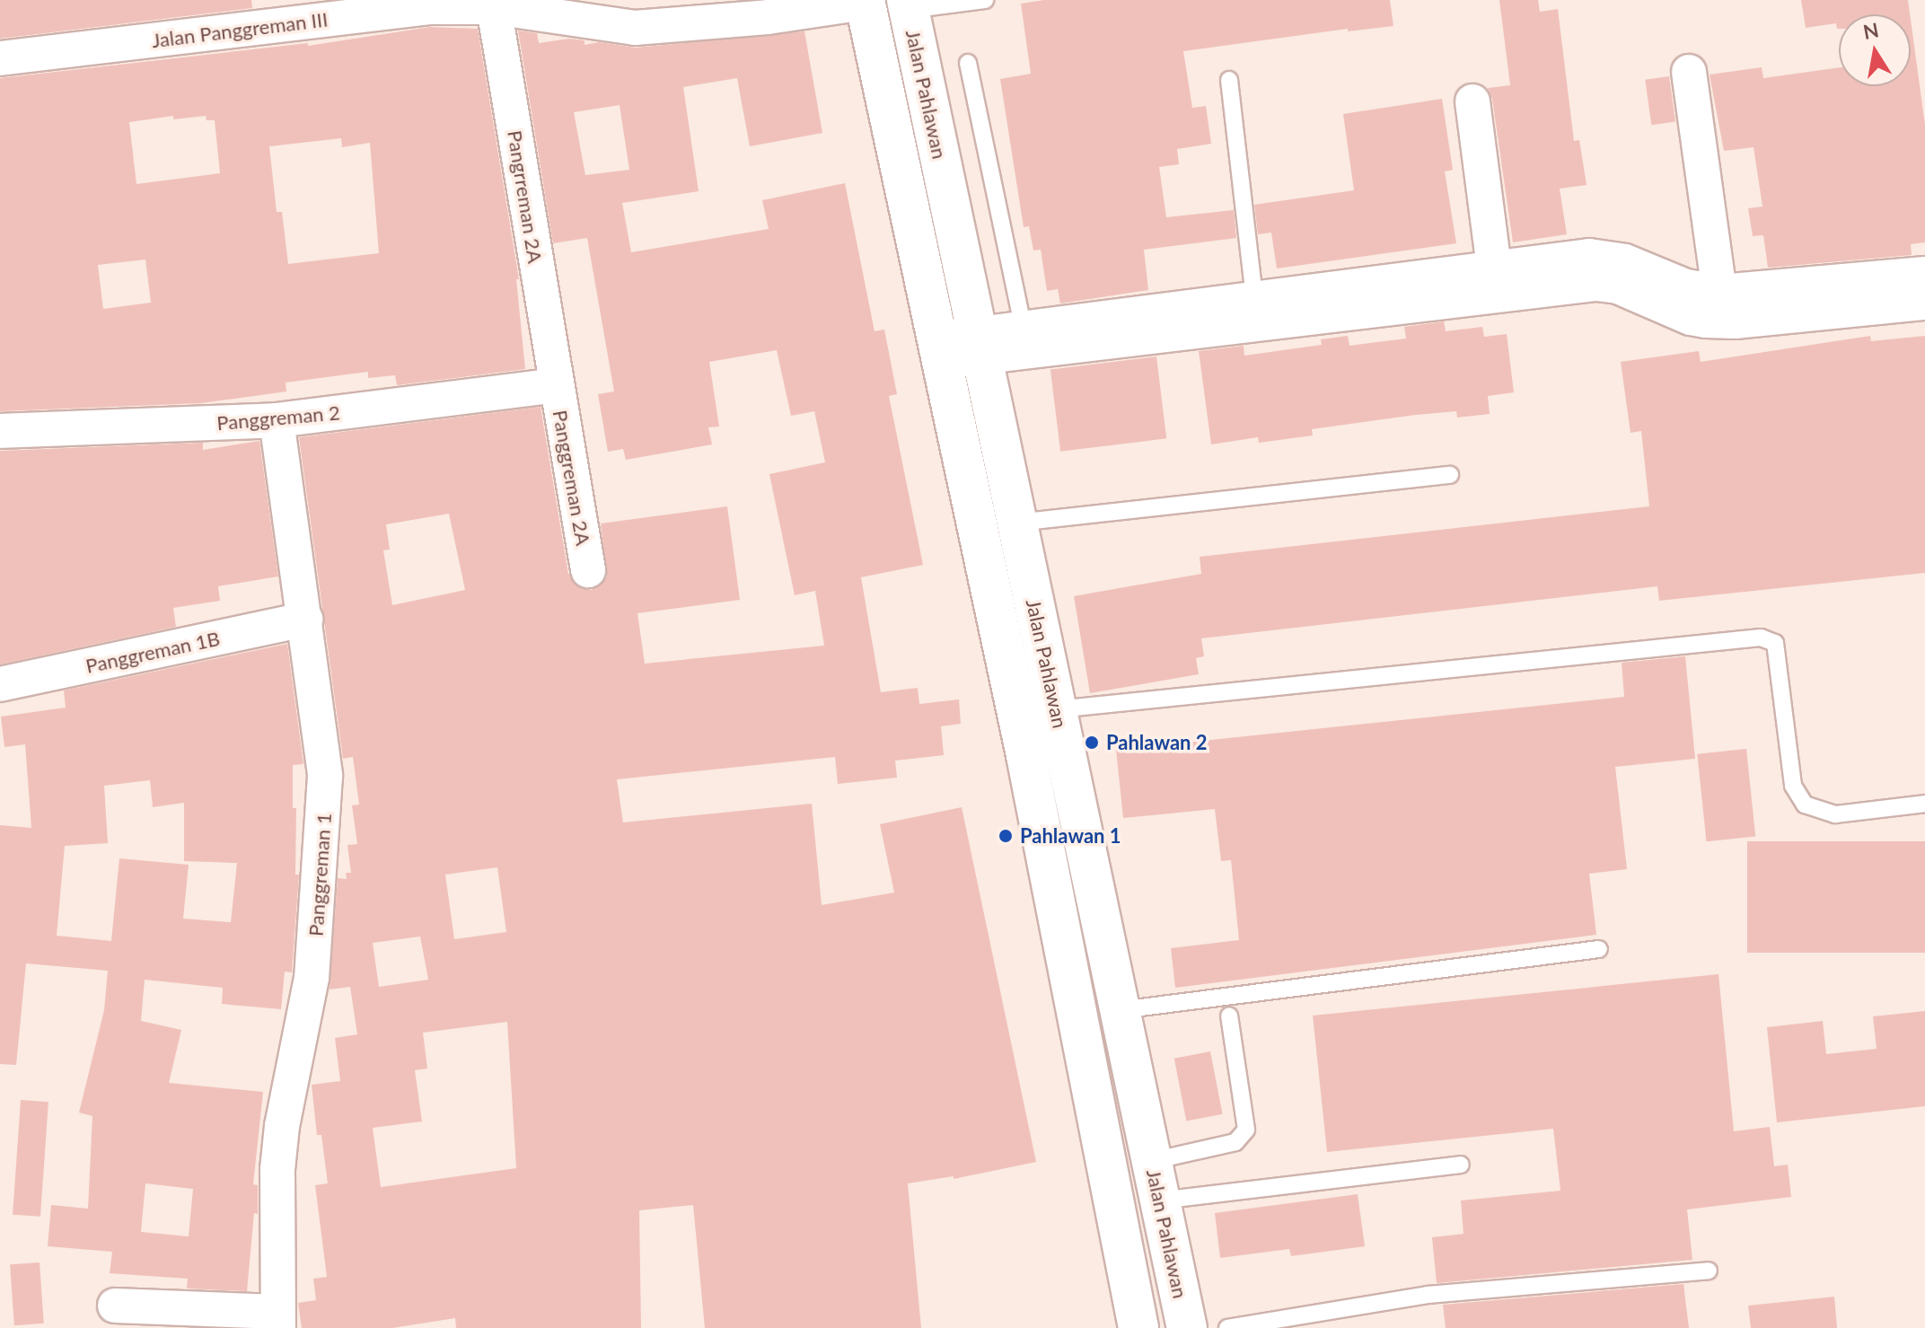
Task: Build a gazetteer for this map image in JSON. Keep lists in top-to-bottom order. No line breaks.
{"streets":{"main road":["Jalan Pahlawan"],"street":["Jalan Panggreman III","Pangrreman 2A","Panggreman 2","Panggreman 2A","Panggreman 1B","Panggreman 1"]},"crossings":[["Jalan Panggreman III","Jalan Pahlawan"],["Jalan Panggreman III","Pangrreman 2A"],["Pangrreman 2A","Panggreman 2"],["Pangrreman 2A","Panggreman 2A"],["Panggreman 2","Panggreman 2A"],["Panggreman 2","Panggreman 1"],["Panggreman 1B","Panggreman 1"]],"places":["Pahlawan 2","Pahlawan 1"],"north":"top"}
